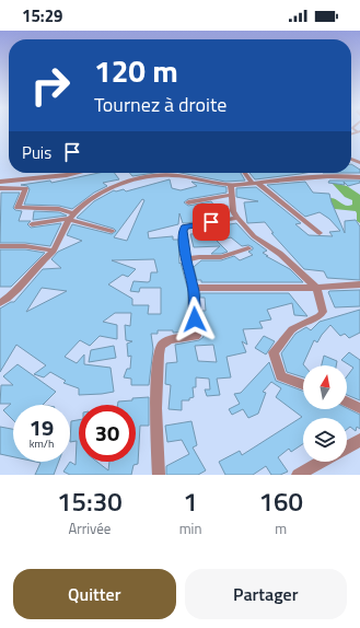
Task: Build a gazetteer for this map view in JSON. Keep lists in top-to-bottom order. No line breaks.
{"north":"top","page":{"status":"15:29","turn":["120 m","Tournez à droite"],"then":"Puis","speed":"19 km/h","limit":"30","eta":["15:30","Arrivée","1","min","160","m"],"buttons":["Quitter","Partager"]}}
